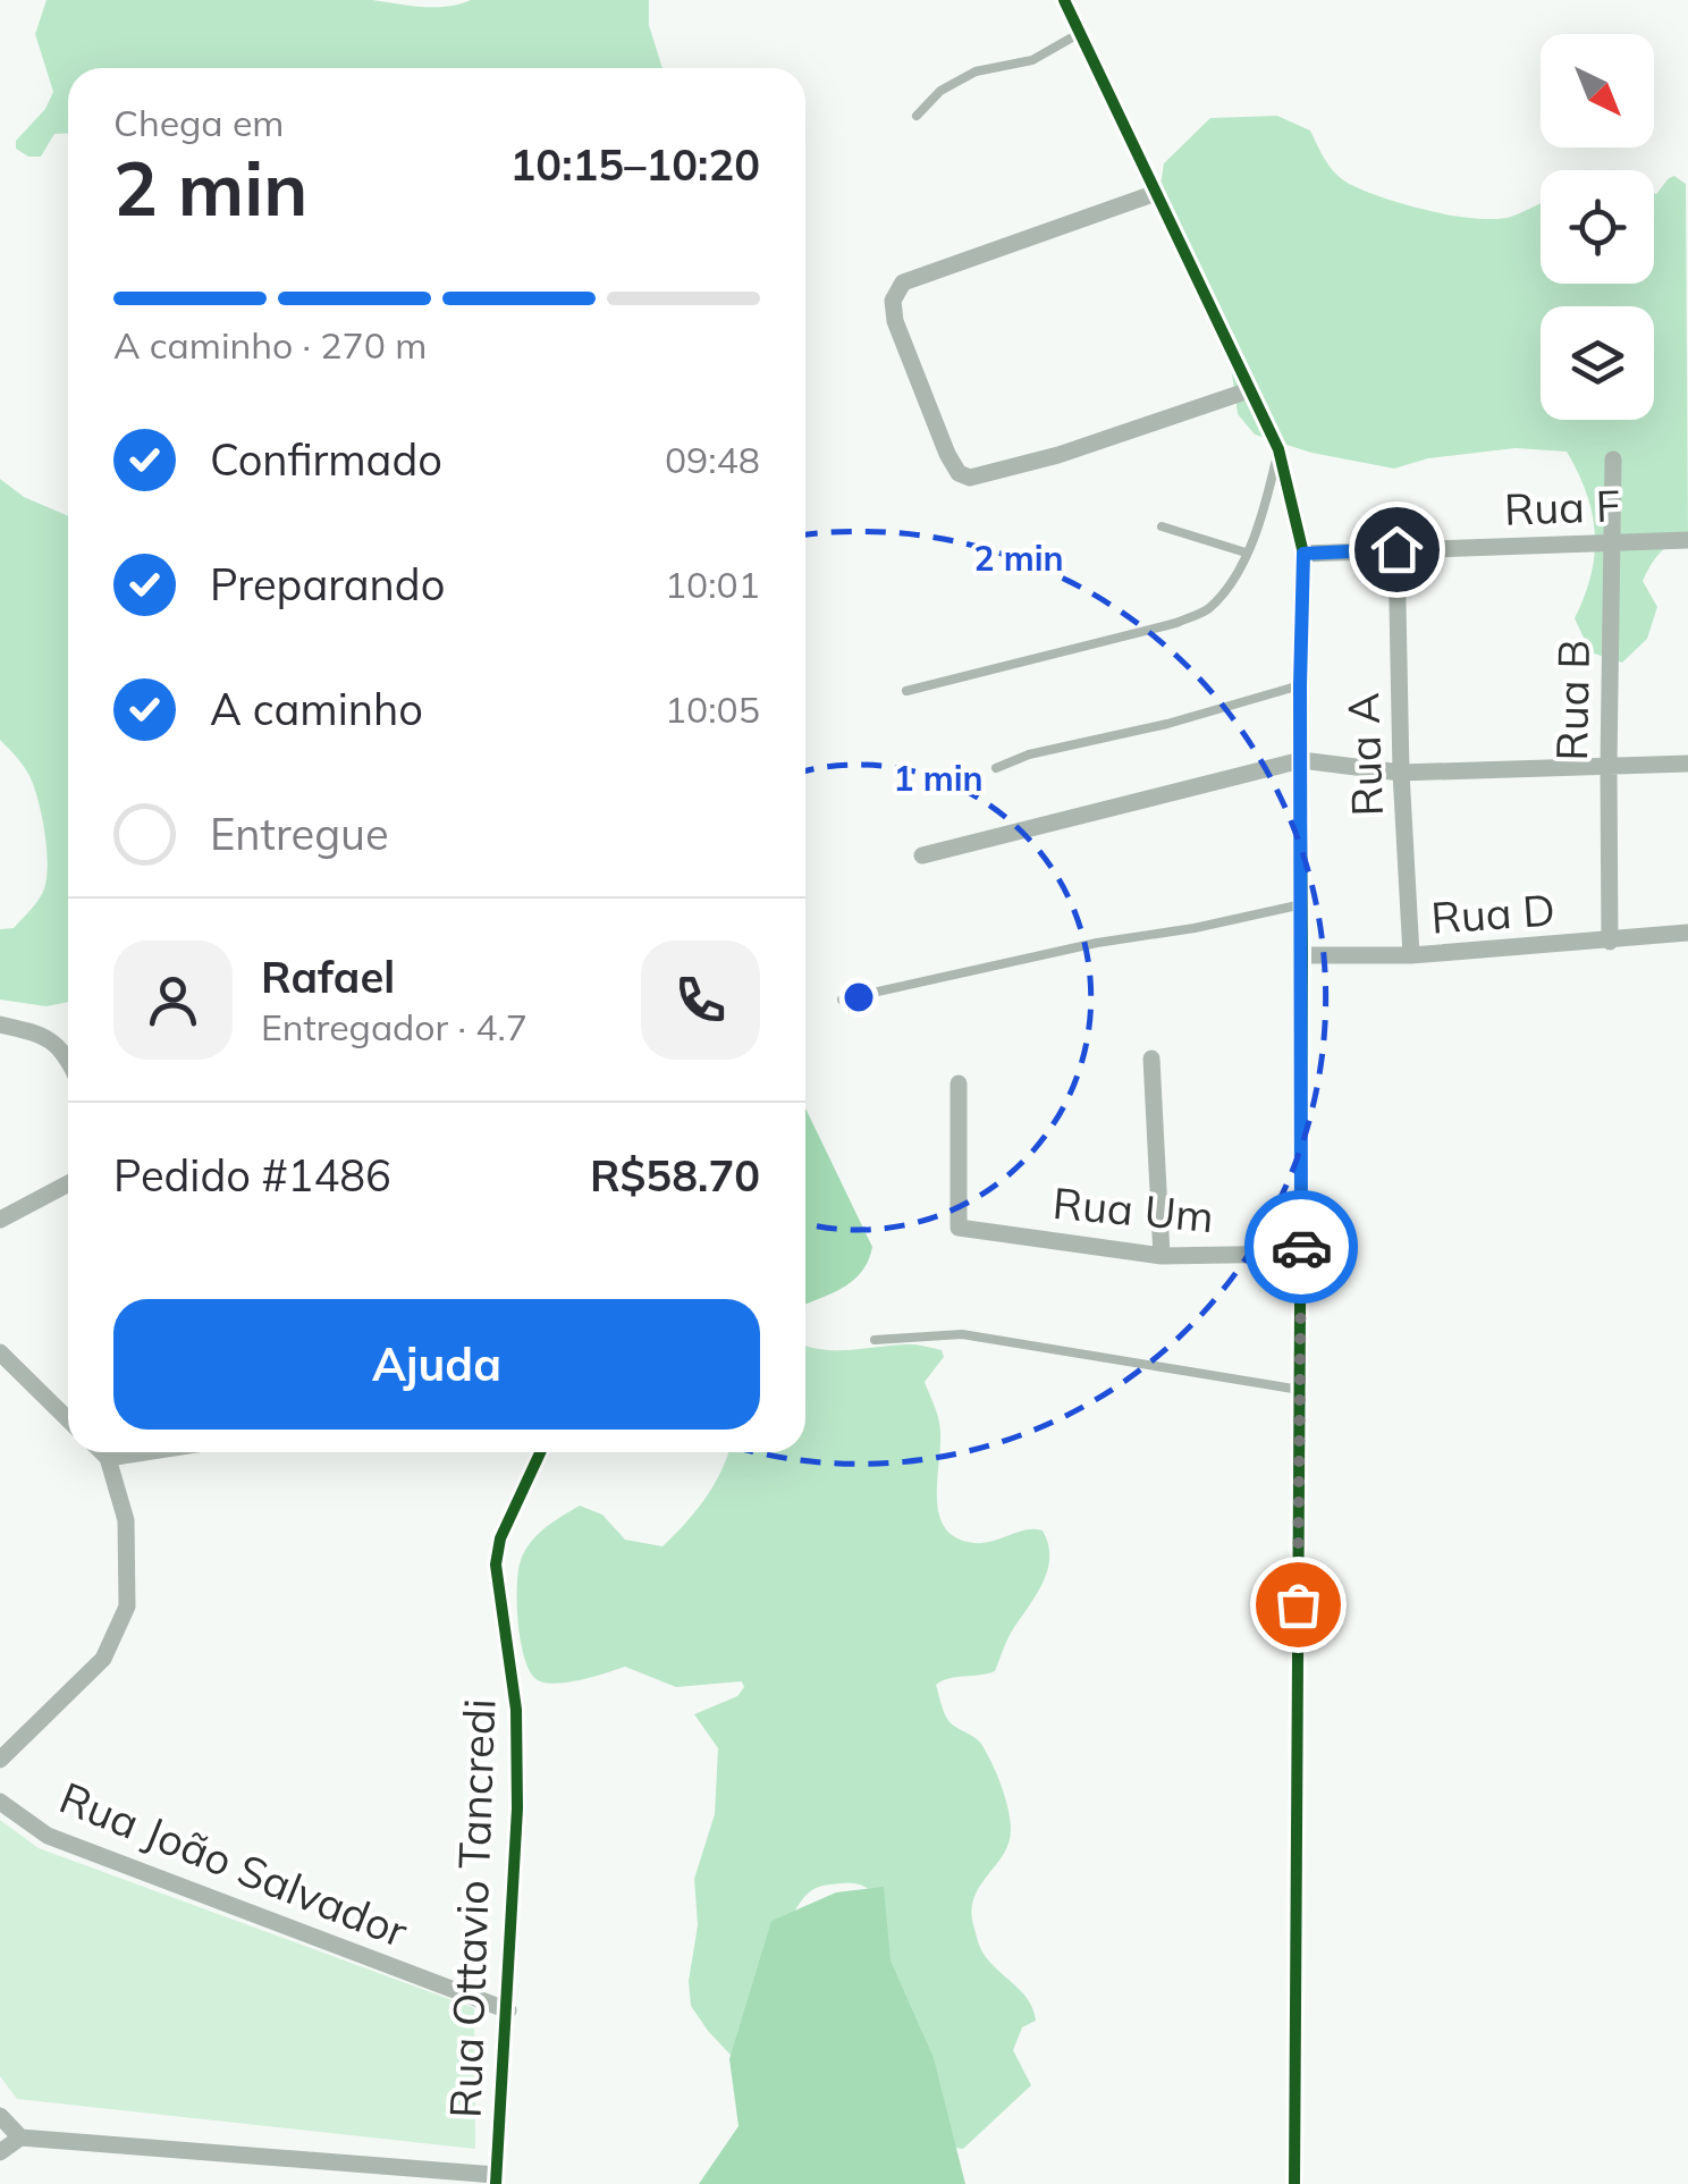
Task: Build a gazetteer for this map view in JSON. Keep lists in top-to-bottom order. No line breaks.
{"streets":{"street":["Rua F","Rua B","Rua A","Rua D","Rua Um","Rua João Salvador","Rua Ottavio Tancredi"]},"crossings":[["Rua F","Rua B"],["Rua F","Rua A"],["Rua B","Rua D"],["Rua A","Rua D"],["Rua João Salvador","Rua Ottavio Tancredi"]],"north":"bottom right","page":{"heading":["2 min","Chega em","10:15–10:20"],"panel":["Rafael","Entregador · 4.7","Pedido #1486","R$58.70"],"bar":"A caminho · 270 m","list":[["Confirmado","09:48"],["Preparando","10:01"],["A caminho","10:05"],"Entregue"],"buttons":"Ajuda"},"rings":["2 min","1 min"]}
